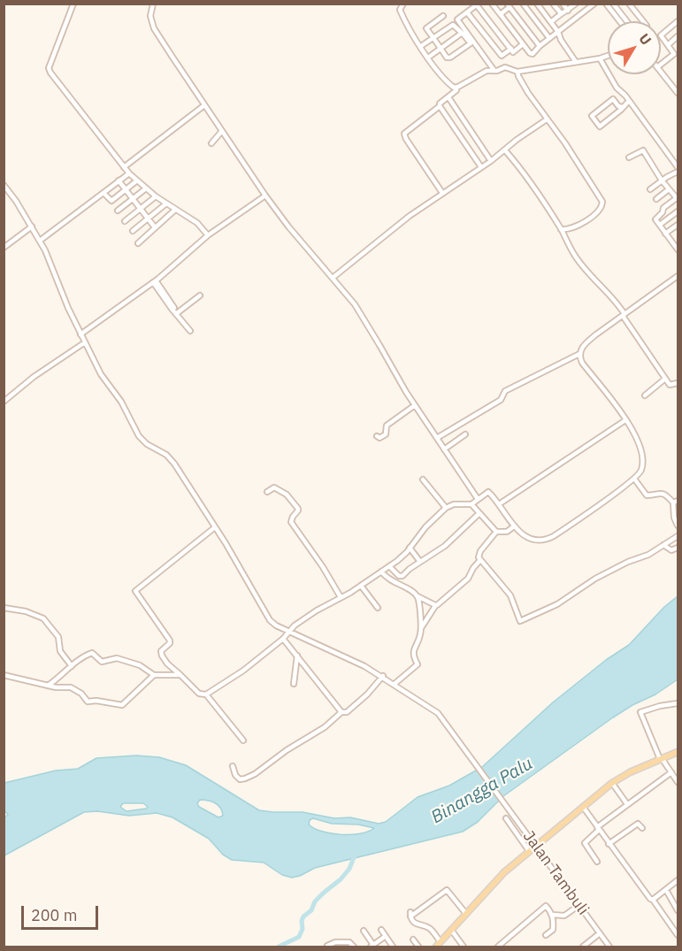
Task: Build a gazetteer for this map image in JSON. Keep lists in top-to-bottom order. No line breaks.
{"streets":{"street":["Jalan Tambuli"]},"water":["Binangga Palu"],"scale_bar":"200 m","north":"top right"}
